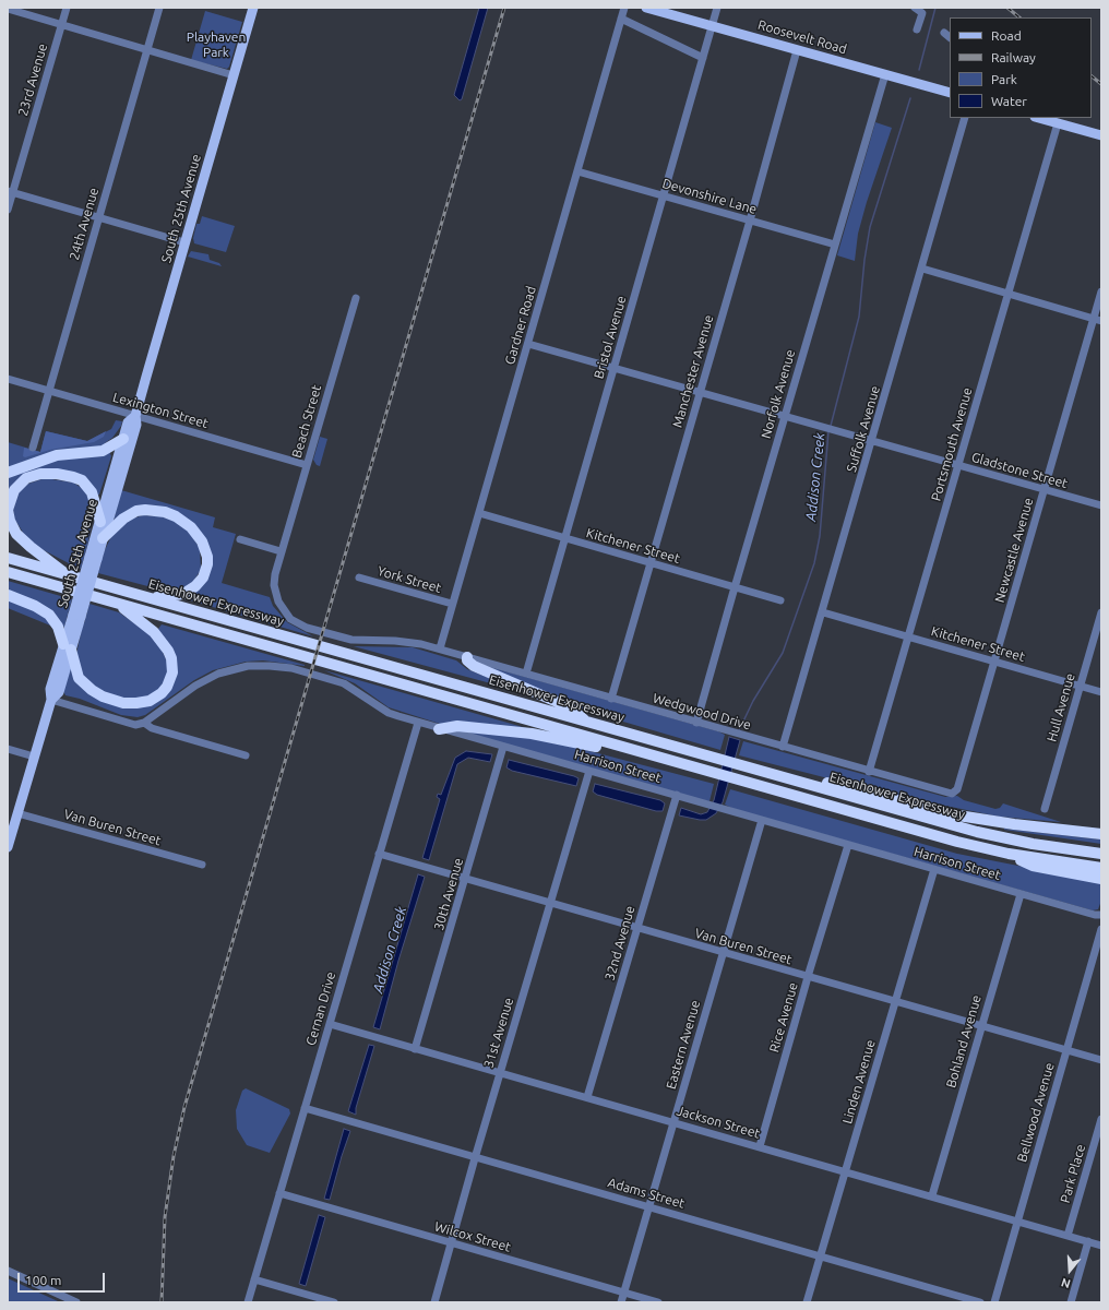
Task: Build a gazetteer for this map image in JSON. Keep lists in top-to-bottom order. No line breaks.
{"streets":{"highway":["Eisenhower Expressway"],"main road":["Roosevelt Road","South 25th Avenue"],"street":["23rd Avenue","Devonshire Lane","24th Avenue","Gardner Road","Bristol Avenue","Manchester Avenue","Norfolk Avenue","Lexington Street","Beach Street","Suffolk Avenue","Portsmouth Avenue","Gladstone Street","Kitchener Street","Newcastle Avenue","York Street","Hull Avenue","Wedgwood Drive","Harrison Street","Van Buren Street","30th Avenue","32nd Avenue","Cernan Drive","Rice Avenue","31st Avenue","Bohland Avenue","Eastern Avenue","Linden Avenue","Bellwood Avenue","Jackson Street","Park Place","Adams Street","Wilcox Street"]},"crossings":[["Roosevelt Road","Bristol Avenue"],["Roosevelt Road","Manchester Avenue"],["Roosevelt Road","Norfolk Avenue"],["Devonshire Lane","Gardner Road"],["Devonshire Lane","Bristol Avenue"],["Devonshire Lane","Manchester Avenue"],["Devonshire Lane","Norfolk Avenue"],["South 25th Avenue","Lexington Street"],["South 25th Avenue","Van Buren Street"],["24th Avenue","Lexington Street"],["Gardner Road","Beach Street"],["Gardner Road","Gladstone Street"],["Gardner Road","Kitchener Street"],["Gardner Road","York Street"],["Gardner Road","Wedgwood Drive"],["Bristol Avenue","Gladstone Street"],["Bristol Avenue","Kitchener Street"],["Bristol Avenue","Wedgwood Drive"],["Manchester Avenue","Gladstone Street"],["Manchester Avenue","Kitchener Street"],["Manchester Avenue","Wedgwood Drive"],["Norfolk Avenue","Gladstone Street"],["Norfolk Avenue","Kitchener Street"],["Norfolk Avenue","Wedgwood Drive"],["Lexington Street","Beach Street"],["Beach Street","Wedgwood Drive"],["Suffolk Avenue","Gladstone Street"],["Suffolk Avenue","Kitchener Street"],["Suffolk Avenue","Wedgwood Drive"],["Portsmouth Avenue","Gladstone Street"],["Portsmouth Avenue","Kitchener Street"],["Portsmouth Avenue","Wedgwood Drive"],["Gladstone Street","Newcastle Avenue"],["Kitchener Street","Newcastle Avenue"],["Kitchener Street","Hull Avenue"],["Newcastle Avenue","Wedgwood Drive"],["Harrison Street","30th Avenue"],["Harrison Street","32nd Avenue"],["Harrison Street","Cernan Drive"],["Harrison Street","Rice Avenue"],["Harrison Street","31st Avenue"],["Harrison Street","Bohland Avenue"],["Harrison Street","Eastern Avenue"],["Harrison Street","Linden Avenue"],["Van Buren Street","30th Avenue"],["Van Buren Street","32nd Avenue"],["Van Buren Street","Cernan Drive"],["Van Buren Street","Rice Avenue"],["Van Buren Street","31st Avenue"],["Van Buren Street","Bohland Avenue"],["Van Buren Street","Eastern Avenue"],["Van Buren Street","Linden Avenue"],["Van Buren Street","Bellwood Avenue"],["30th Avenue","Jackson Street"],["32nd Avenue","Jackson Street"],["Cernan Drive","Jackson Street"],["Cernan Drive","Adams Street"],["Cernan Drive","Wilcox Street"],["Rice Avenue","Jackson Street"],["31st Avenue","Jackson Street"],["31st Avenue","Adams Street"],["31st Avenue","Wilcox Street"],["Bohland Avenue","Jackson Street"],["Eastern Avenue","Jackson Street"],["Eastern Avenue","Adams Street"],["Eastern Avenue","Wilcox Street"],["Linden Avenue","Jackson Street"],["Linden Avenue","Adams Street"],["Bellwood Avenue","Jackson Street"],["Jackson Street","Park Place"]],"water":["Addison Creek"],"parks":["Playhaven Park"],"legend":["Road","Railway","Park","Water"],"scale_bar":"100 m","north":"bottom"}
